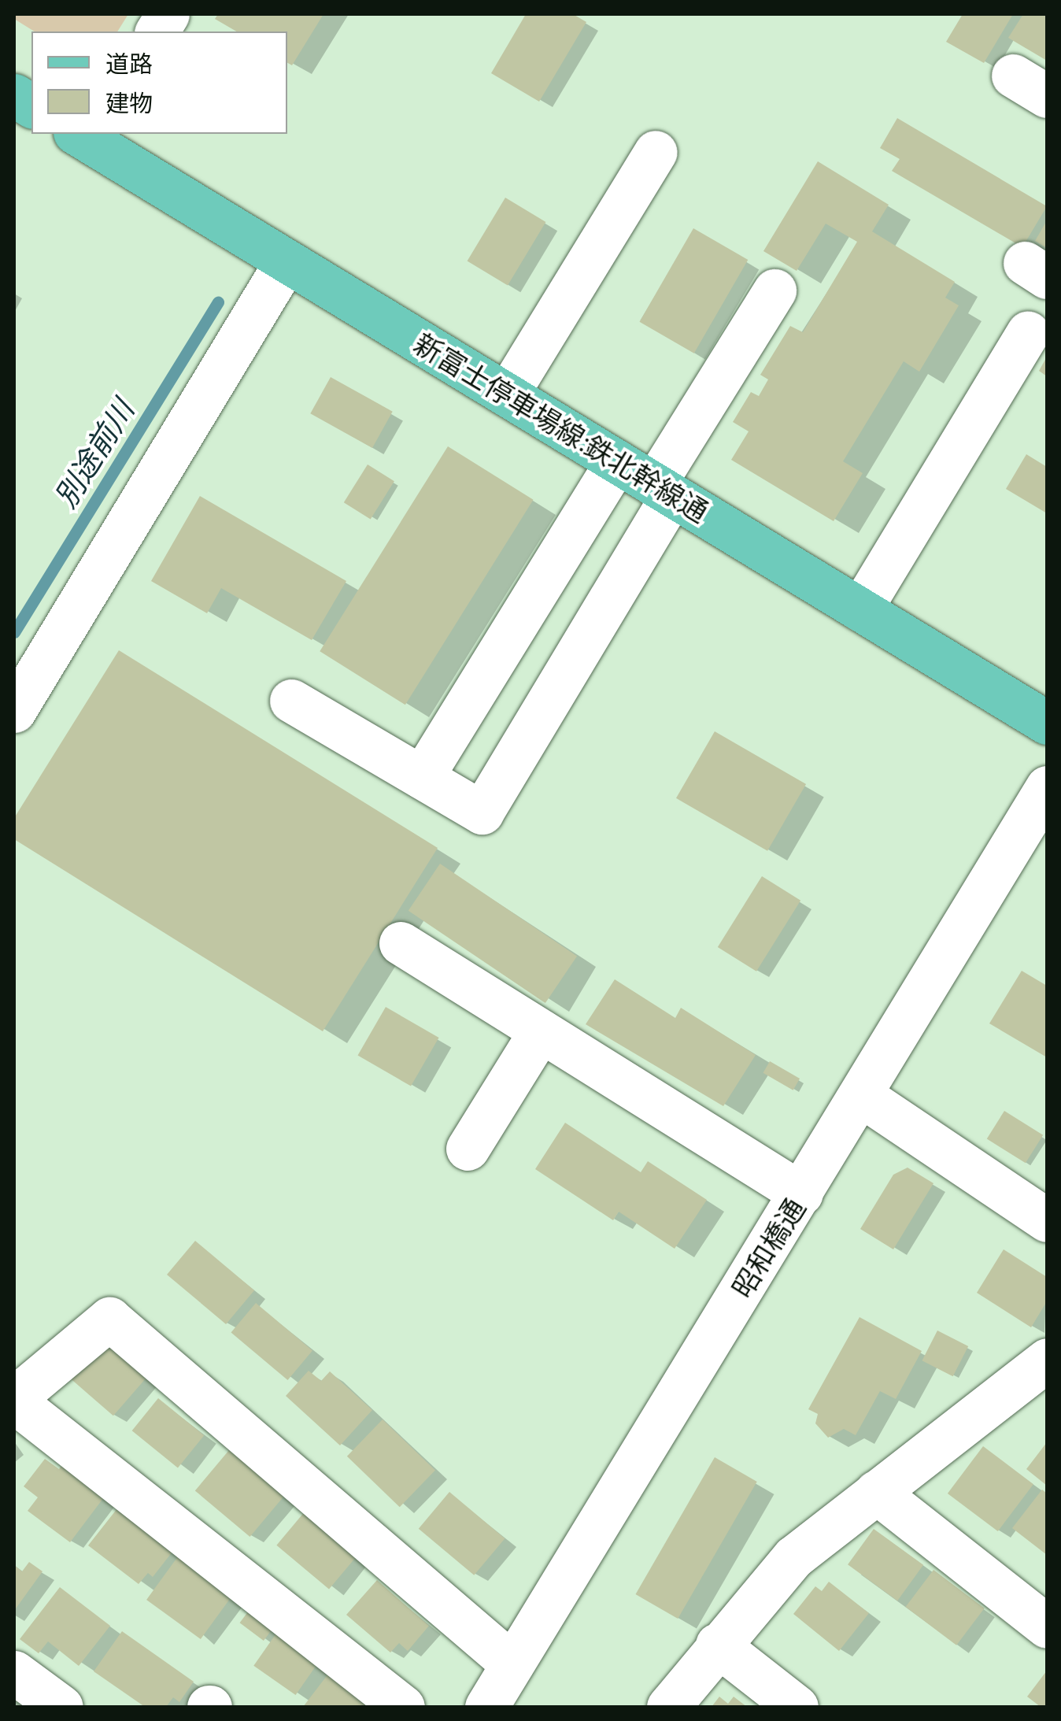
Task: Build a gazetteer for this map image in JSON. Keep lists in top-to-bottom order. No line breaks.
{"streets":{"main road":["新富士停車場線:鉄北幹線通"],"street":["昭和橋通"]},"water":["別途前川"],"legend":["道路","建物"]}
